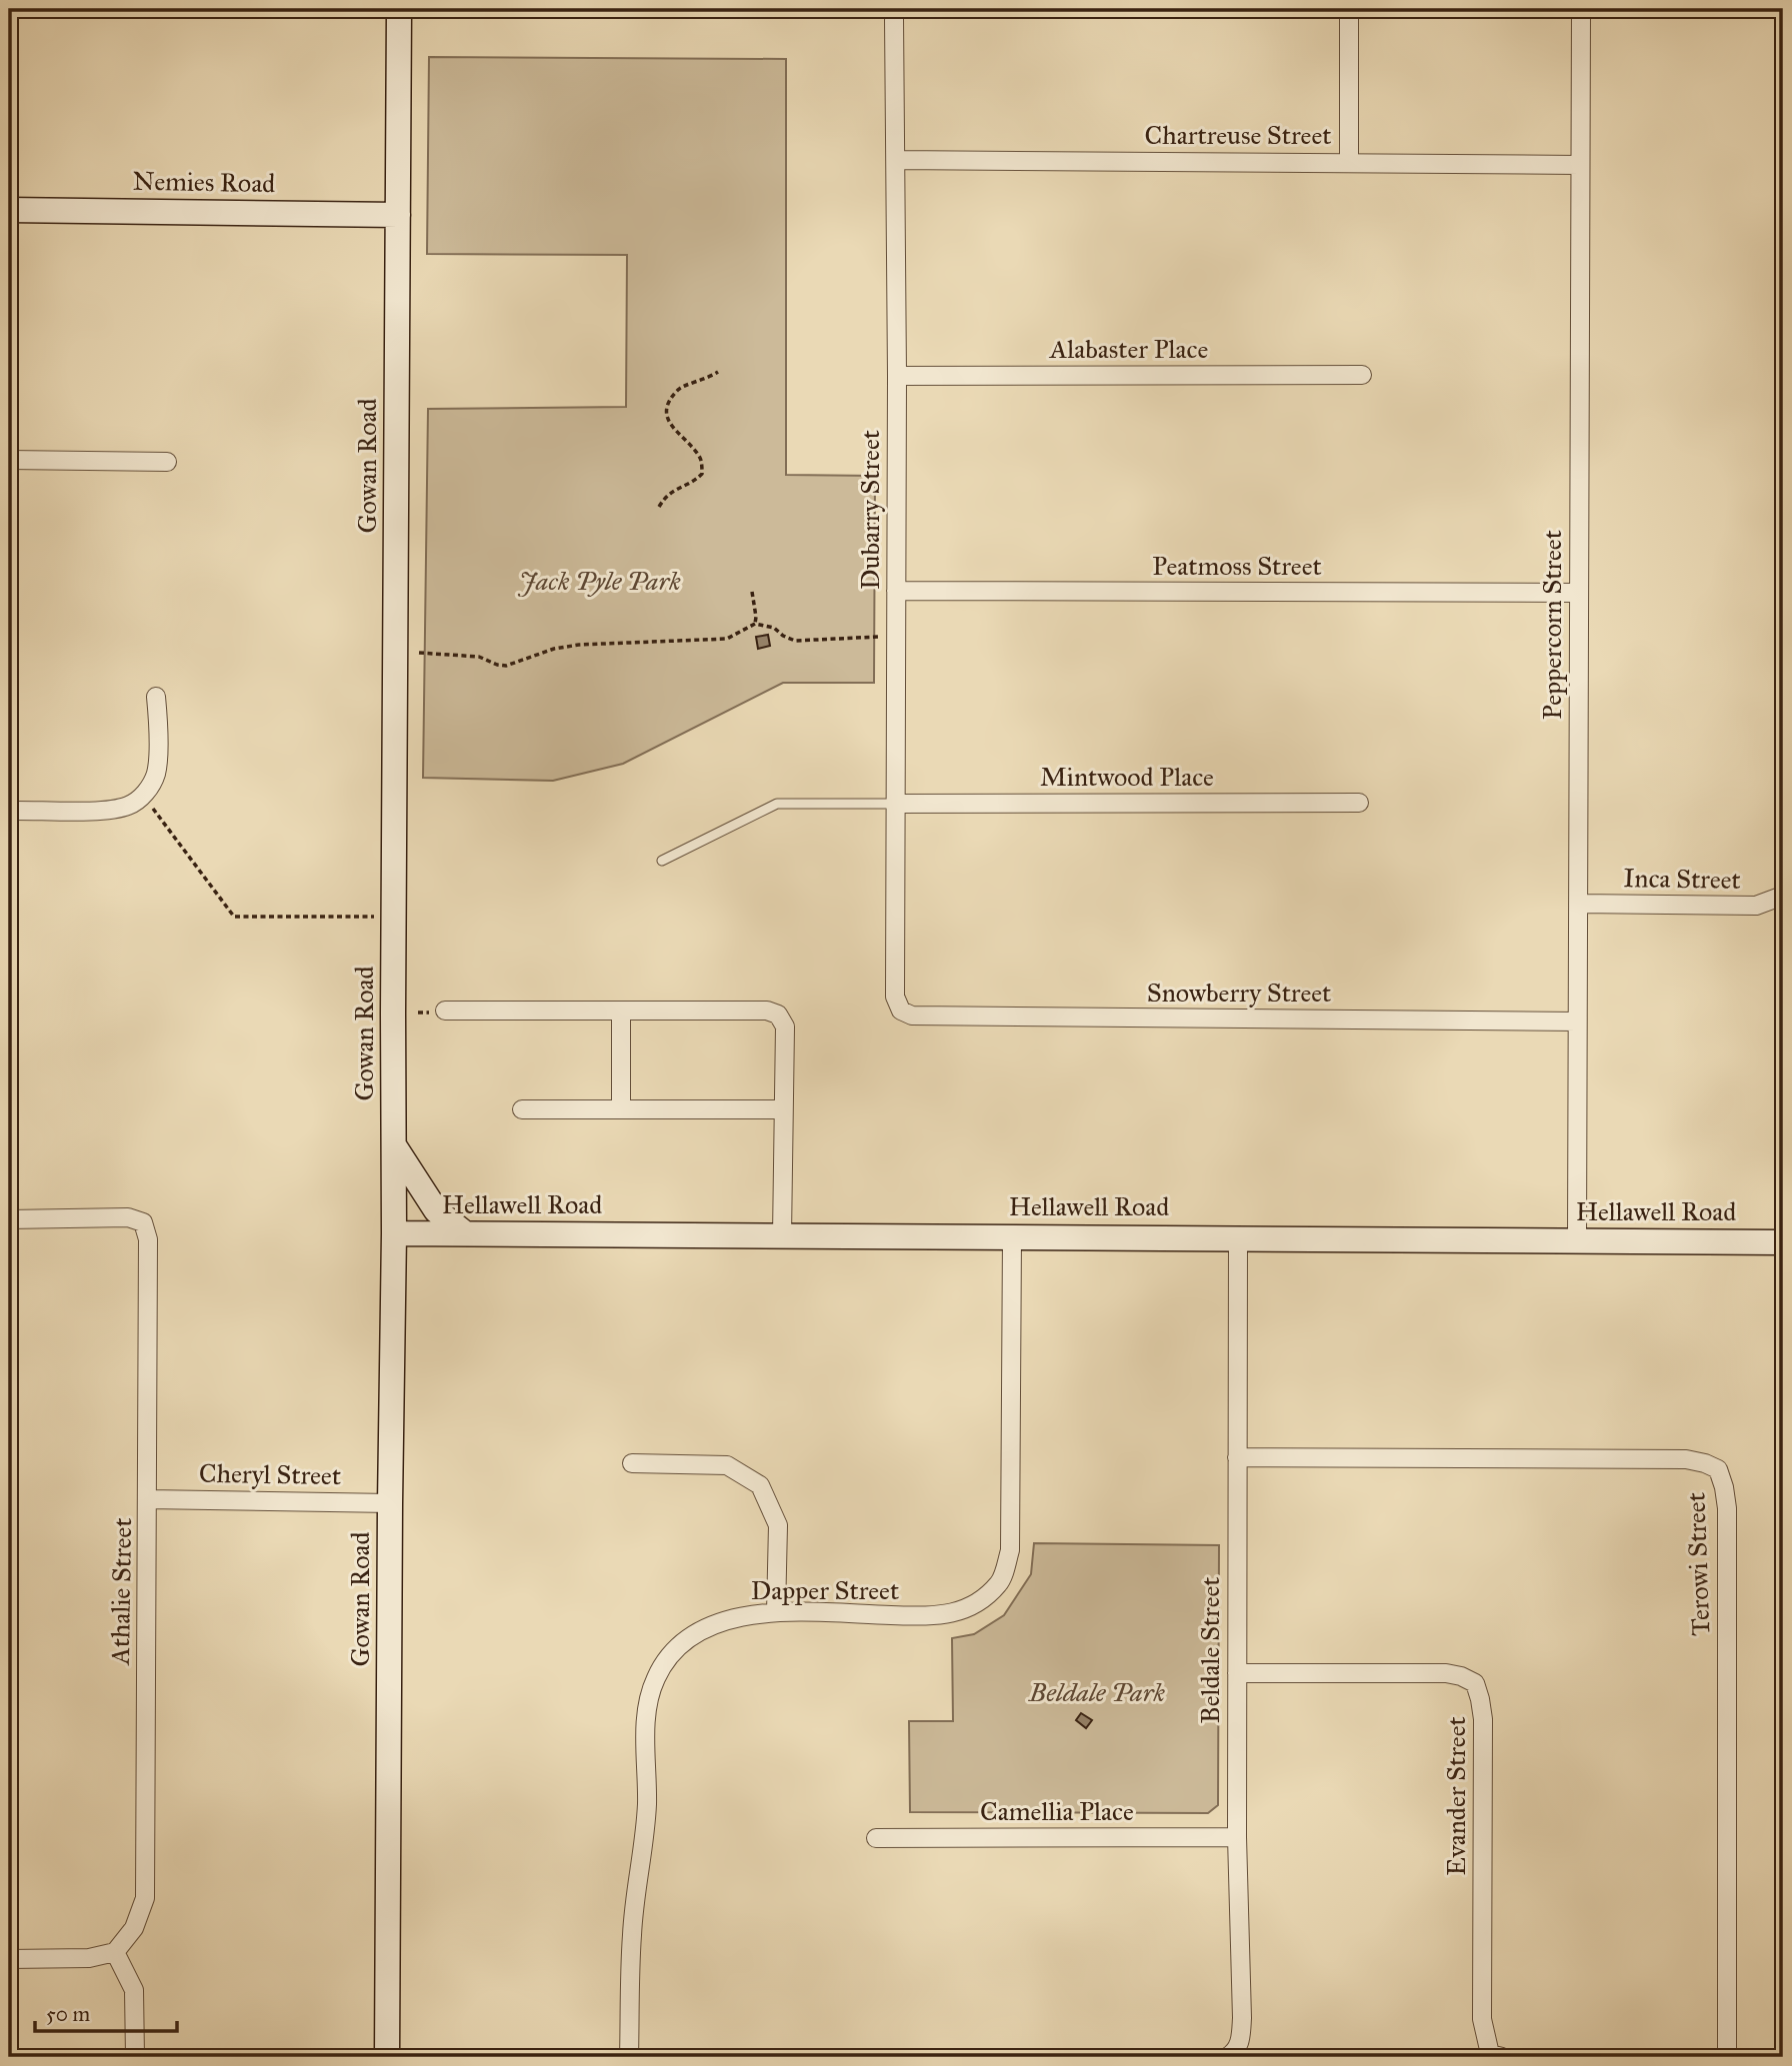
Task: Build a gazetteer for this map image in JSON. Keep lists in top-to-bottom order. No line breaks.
{"streets":{"main road":["Nemies Road","Gowan Road","Hellawell Road"],"street":["Chartreuse Street","Alabaster Place","Dubarry Street","Peatmoss Street","Peppercorn Street","Mintwood Place","Inca Street","Snowberry Street","Cheryl Street","Terowi Street","Dapper Street","Athalie Street","Beldale Street","Evander Street","Camellia Place"]},"crossings":[["Chartreuse Street","Dubarry Street"],["Chartreuse Street","Peppercorn Street"],["Nemies Road","Gowan Road"],["Alabaster Place","Dubarry Street"],["Gowan Road","Hellawell Road"],["Gowan Road","Cheryl Street"],["Dubarry Street","Peatmoss Street"],["Dubarry Street","Mintwood Place"],["Dubarry Street","Snowberry Street"],["Peatmoss Street","Peppercorn Street"],["Peppercorn Street","Inca Street"],["Peppercorn Street","Snowberry Street"],["Peppercorn Street","Hellawell Road"],["Hellawell Road","Dapper Street"],["Hellawell Road","Beldale Street"],["Cheryl Street","Athalie Street"],["Terowi Street","Beldale Street"],["Beldale Street","Evander Street"],["Beldale Street","Camellia Place"]],"parks":["Jack Pyle Park","Beldale Park"],"scale_bar":"50 m"}
